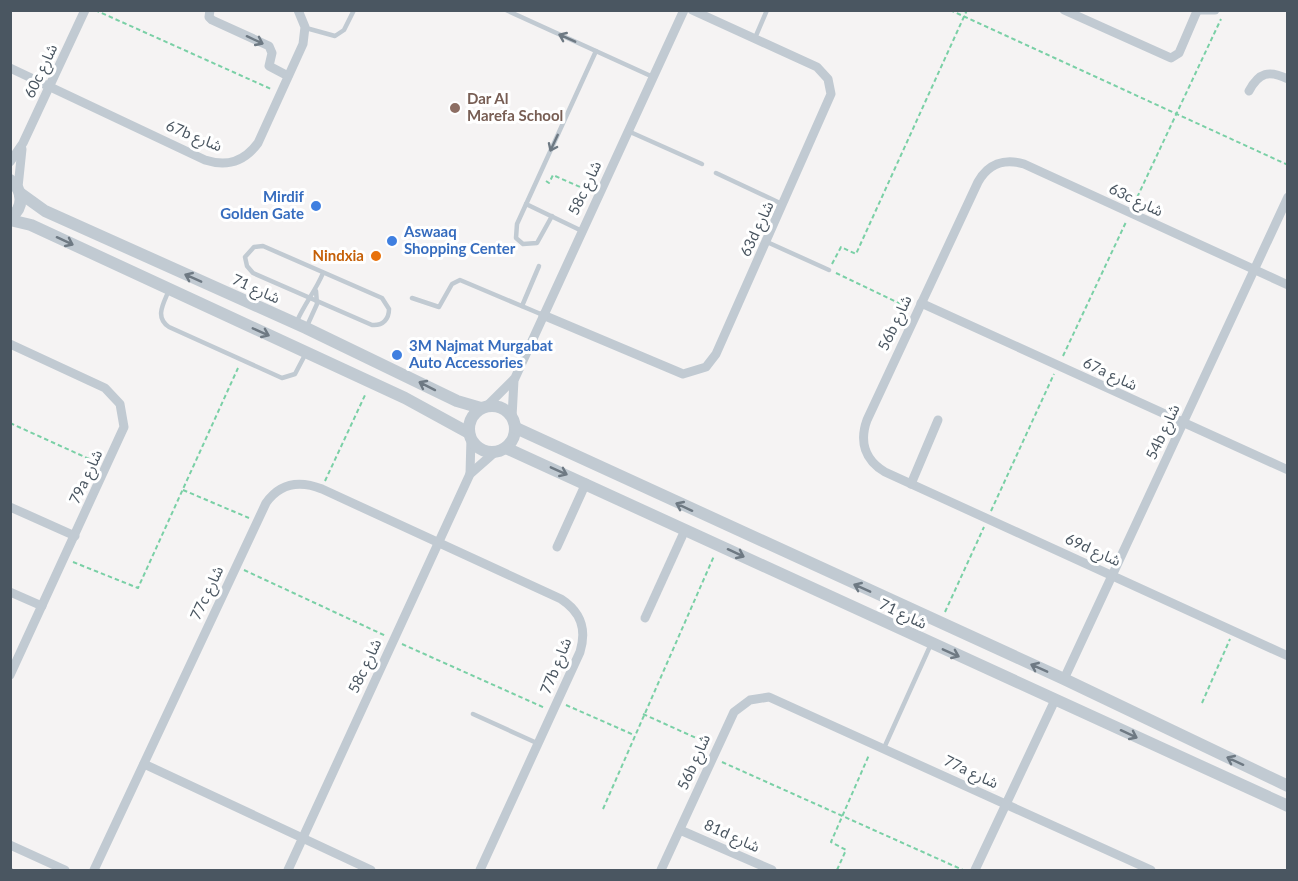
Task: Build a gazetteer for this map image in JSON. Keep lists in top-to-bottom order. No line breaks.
{"streets":{"street":["60c شارع","67b شارع","58c شارع","63c شارع","63d شارع","شارع 71","56b شارع","67a شارع","54b شارع","79a شارع","69d شارع","77c شارع","77b شارع","77a شارع","81d شارع"]},"crossings":[["60c شارع","67b شارع"],["60c شارع","شارع 71"],["58c شارع","63d شارع"],["58c شارع","شارع 71"],["58c شارع","77c شارع"],["58c شارع","77b شارع"],["63c شارع","56b شارع"],["63c شارع","54b شارع"],["شارع 71","54b شارع"],["56b شارع","67a شارع"],["56b شارع","69d شارع"],["56b شارع","77a شارع"],["56b شارع","81d شارع"],["67a شارع","54b شارع"],["54b شارع","69d شارع"],["77c شارع","77b شارع"]],"places":["Dar Al Marefa School","Mirdif Golden Gate","Aswaaq Shopping Center","Nindxia","3M Najmat Murgabat Auto Accessories"]}
